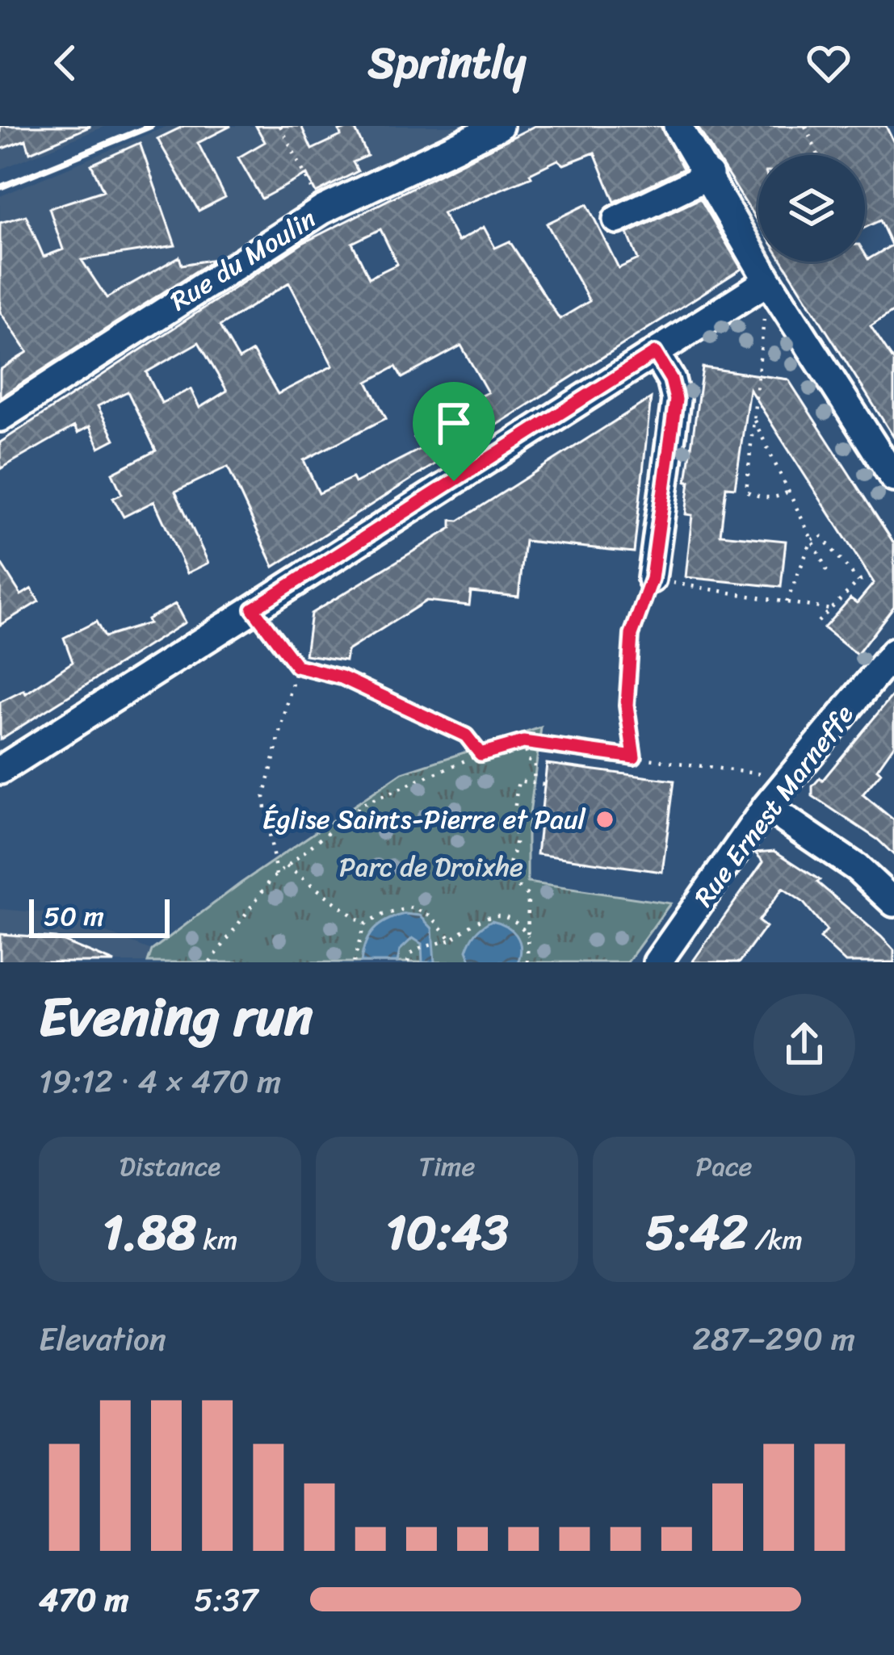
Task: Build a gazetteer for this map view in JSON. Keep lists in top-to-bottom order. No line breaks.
{"streets":{"street":["Rue du Moulin","Rue Ernest Marneffe"]},"parks":["Parc de Droixhe"],"places":["Église Saints-Pierre et Paul"],"scale_bar":"50 m","page":{"header":"Sprintly","scale":"50 m","heading":["Evening run","19:12 · 4 × 470 m"],"stats":[["Distance","1.88 km"],["Time","10:43"],["Pace","5:42 /km"]],"chart":["Elevation","287–290 m"],"list":[{"name":"470 m","note":"5:37"}]}}
